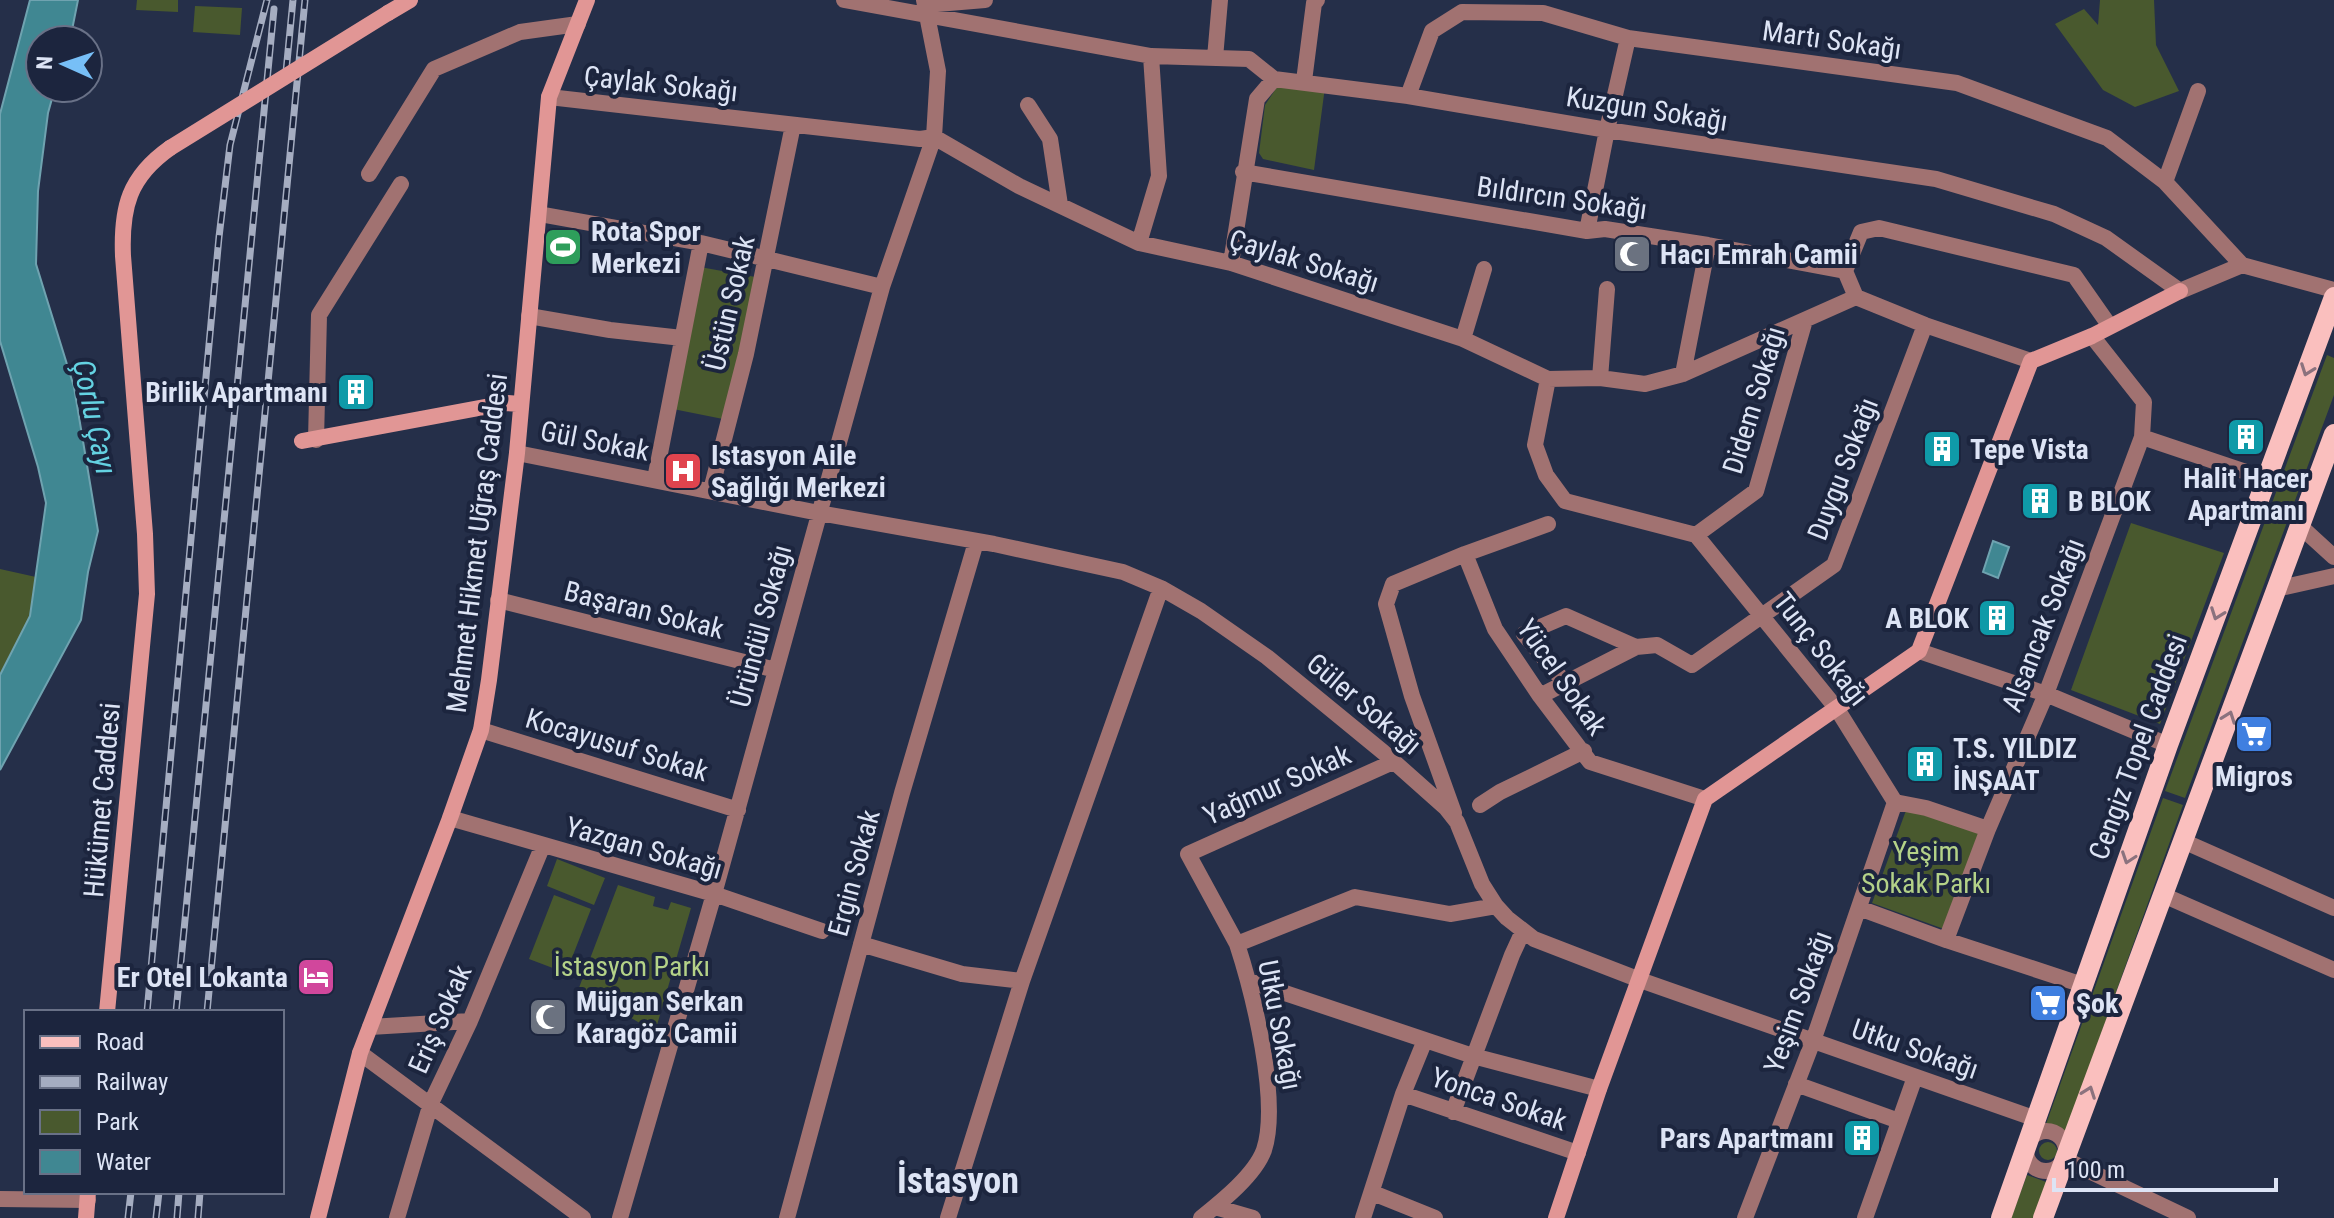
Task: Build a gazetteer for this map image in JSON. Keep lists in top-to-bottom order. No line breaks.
{"streets":{"main road":["Cengiz Topel Caddesi"],"street":["Martı Sokağı","Çaylak Sokağı","Kuzgun Sokağı","Bıldırcın Sokağı","Üstün Sokak","Didem Sokağı","Gül Sokak","Duygu Sokağı","Mehmet Hikmet Uğraş Caddesi","Başaran Sokak","Alsancak Sokağı","Üründül Sokağı","Tunç Sokağı","Yücel Sokak","Güler Sokağı","Kocayusuf Sokak","Yağmur Sokak","Hükümet Caddesi","Yazgan Sokağı","Ergin Sokak","Yeşim Sokağı","Eriş Sokak","Utku Sokağı","Yonca Sokak"]},"crossings":[["Martı Sokağı","Kuzgun Sokağı"],["Çaylak Sokağı","Üstün Sokak"],["Çaylak Sokağı","Didem Sokağı"],["Çaylak Sokağı","Mehmet Hikmet Uğraş Caddesi"],["Çaylak Sokağı","Üründül Sokağı"],["Kuzgun Sokağı","Üründül Sokağı"],["Üstün Sokak","Gül Sokak"],["Didem Sokağı","Tunç Sokağı"],["Gül Sokak","Mehmet Hikmet Uğraş Caddesi"],["Gül Sokak","Üründül Sokağı"],["Gül Sokak","Güler Sokağı"],["Gül Sokak","Ergin Sokak"],["Duygu Sokağı","Tunç Sokağı"],["Duygu Sokağı","Yücel Sokak"],["Mehmet Hikmet Uğraş Caddesi","Başaran Sokak"],["Mehmet Hikmet Uğraş Caddesi","Kocayusuf Sokak"],["Mehmet Hikmet Uğraş Caddesi","Yazgan Sokağı"],["Başaran Sokak","Üründül Sokağı"],["Üründül Sokağı","Kocayusuf Sokak"],["Üründül Sokağı","Yazgan Sokağı"],["Tunç Sokağı","Yeşim Sokağı"],["Güler Sokağı","Yağmur Sokak"],["Güler Sokağı","Utku Sokağı"],["Cengiz Topel Caddesi","Utku Sokağı"],["Yağmur Sokak","Utku Sokağı"],["Yazgan Sokağı","Eriş Sokak"],["Yeşim Sokağı","Utku Sokağı"]],"districts":["İstasyon"],"water":["Çorlu Çayı"],"parks":["Yeşim Sokak Parkı","İstasyon Parkı"],"places":{"sports":["Rota Spor Merkezi"],"mosque":["Hacı Emrah Camii","Müjgan Serkan Karagöz Camii"],"building":["Birlik Apartmanı","Halit Hacer Apartmanı","Tepe Vista","B BLOK","A BLOK","T.S. YILDIZ İNŞAAT","Pars Apartmanı"],"hospital":["Istasyon Aile Sağlığı Merkezi"],"supermarket":["Migros","Şok"],"hotel":["Er Otel Lokanta"]},"legend":["Road","Railway","Park","Water"],"scale_bar":"100 m","north":"left"}
